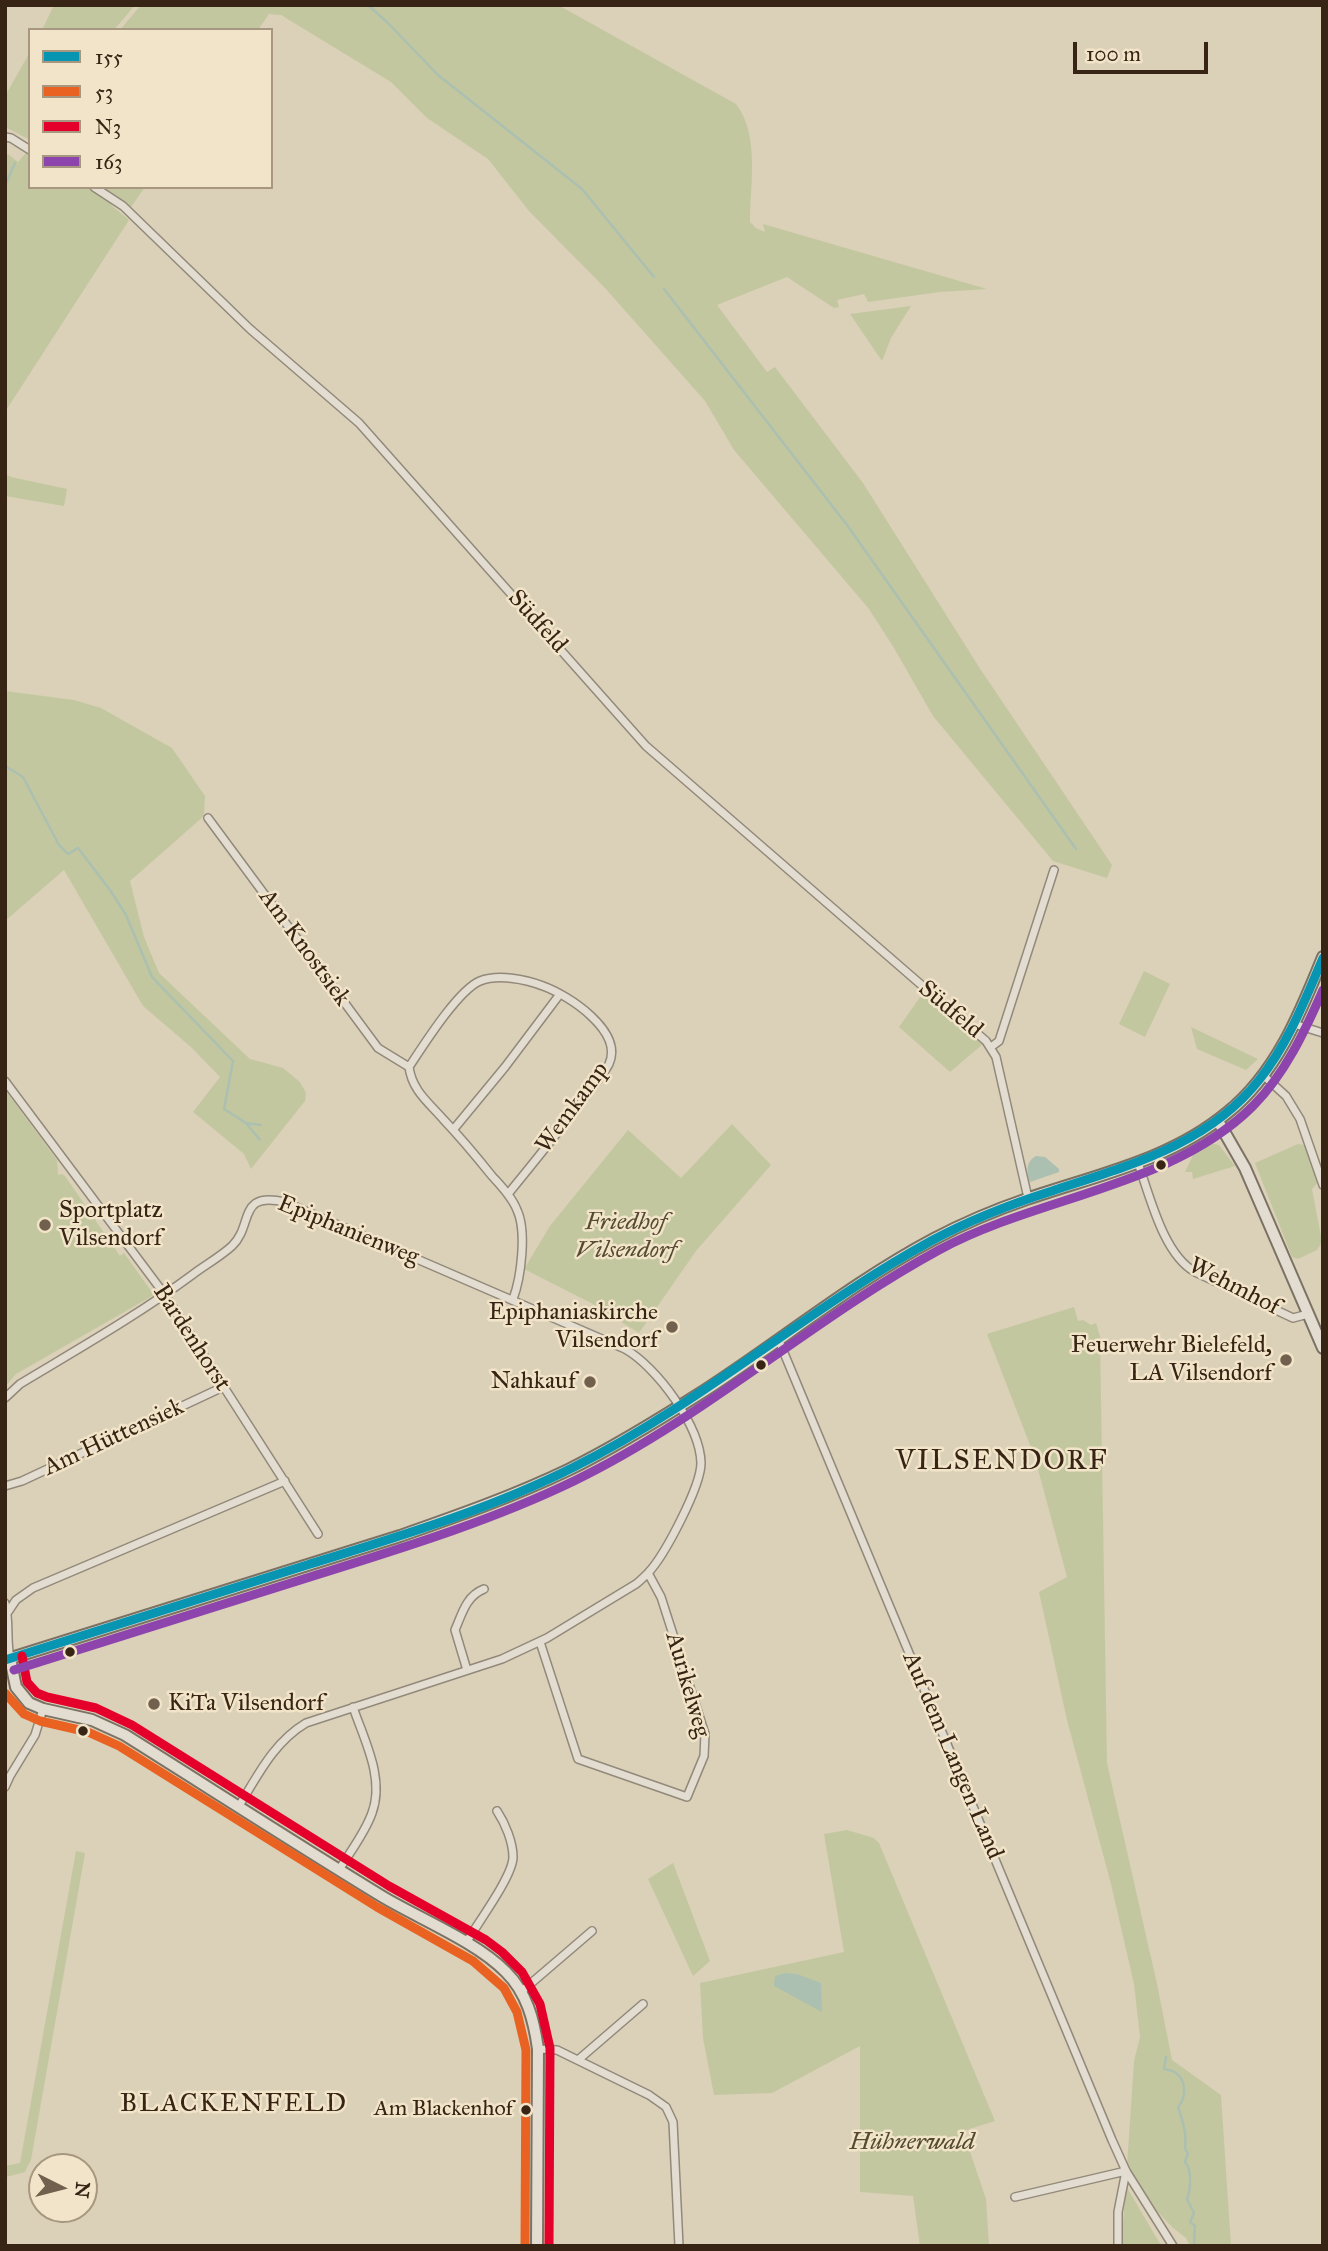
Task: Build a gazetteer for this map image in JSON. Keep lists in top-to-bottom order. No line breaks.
{"streets":{"street":["Südfeld","Am Knostsiek","Wemkamp","Epiphanienweg","Wehmhof","Bardenhorst","Am Hüttensiek","Aurikelweg","Auf dem Langen Land"]},"crossings":[["Am Knostsiek","Wemkamp"],["Epiphanienweg","Bardenhorst"],["Epiphanienweg","Aurikelweg"],["Bardenhorst","Am Hüttensiek"]],"districts":["VILSENDORF","BLACKENFELD"],"parks":["Friedhof Vilsendorf","Hühnerwald"],"places":["Sportplatz Vilsendorf","Epiphaniaskirche Vilsendorf","Feuerwehr Bielefeld, LA Vilsendorf","Nahkauf","KiTa Vilsendorf","Am Blackenhof"],"lines":["transit line 155","transit line 163","transit line N3","transit line 53"],"legend":["155","53","N3","163"],"scale_bar":"100 m","north":"right"}
